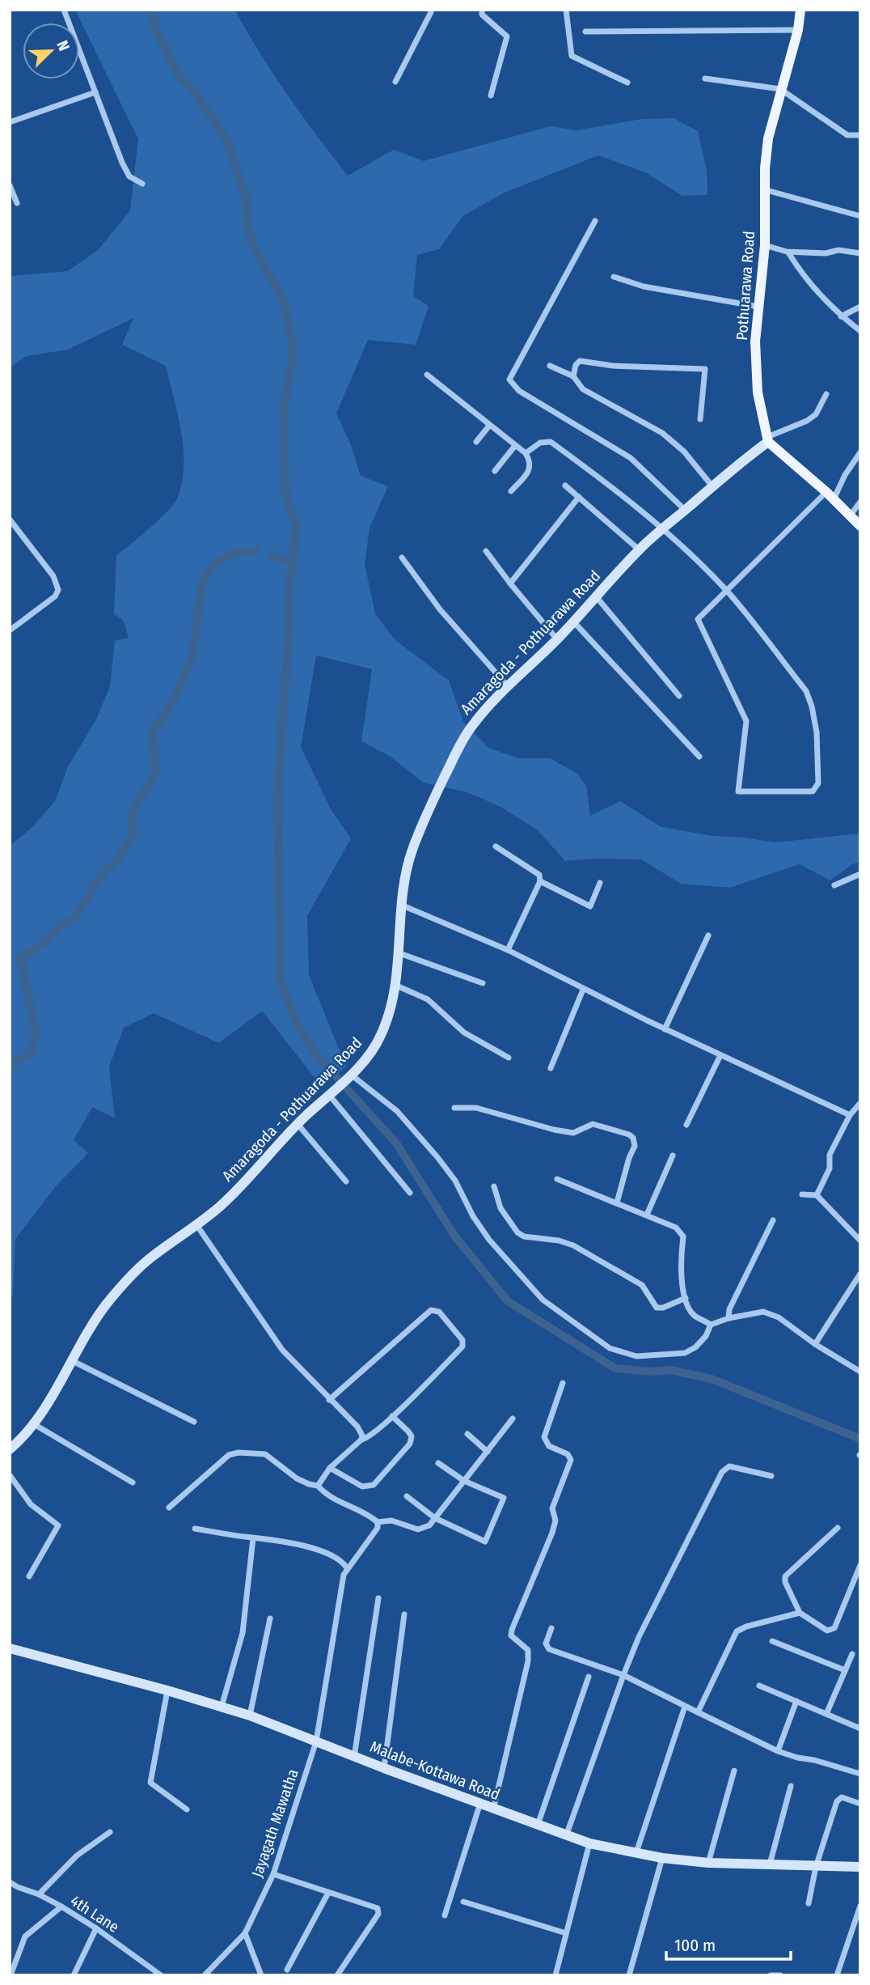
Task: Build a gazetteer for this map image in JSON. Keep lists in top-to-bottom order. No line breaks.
{"streets":{"main road":["Pothuarawa Road"],"street":["Amaragoda - Pothuarawa Road","Malabe-Kottawa Road","Jayagath Mawatha","4th Lane"]},"crossings":[["Pothuarawa Road","Amaragoda - Pothuarawa Road"],["Malabe-Kottawa Road","Jayagath Mawatha"]],"scale_bar":"100 m","north":"top right"}
